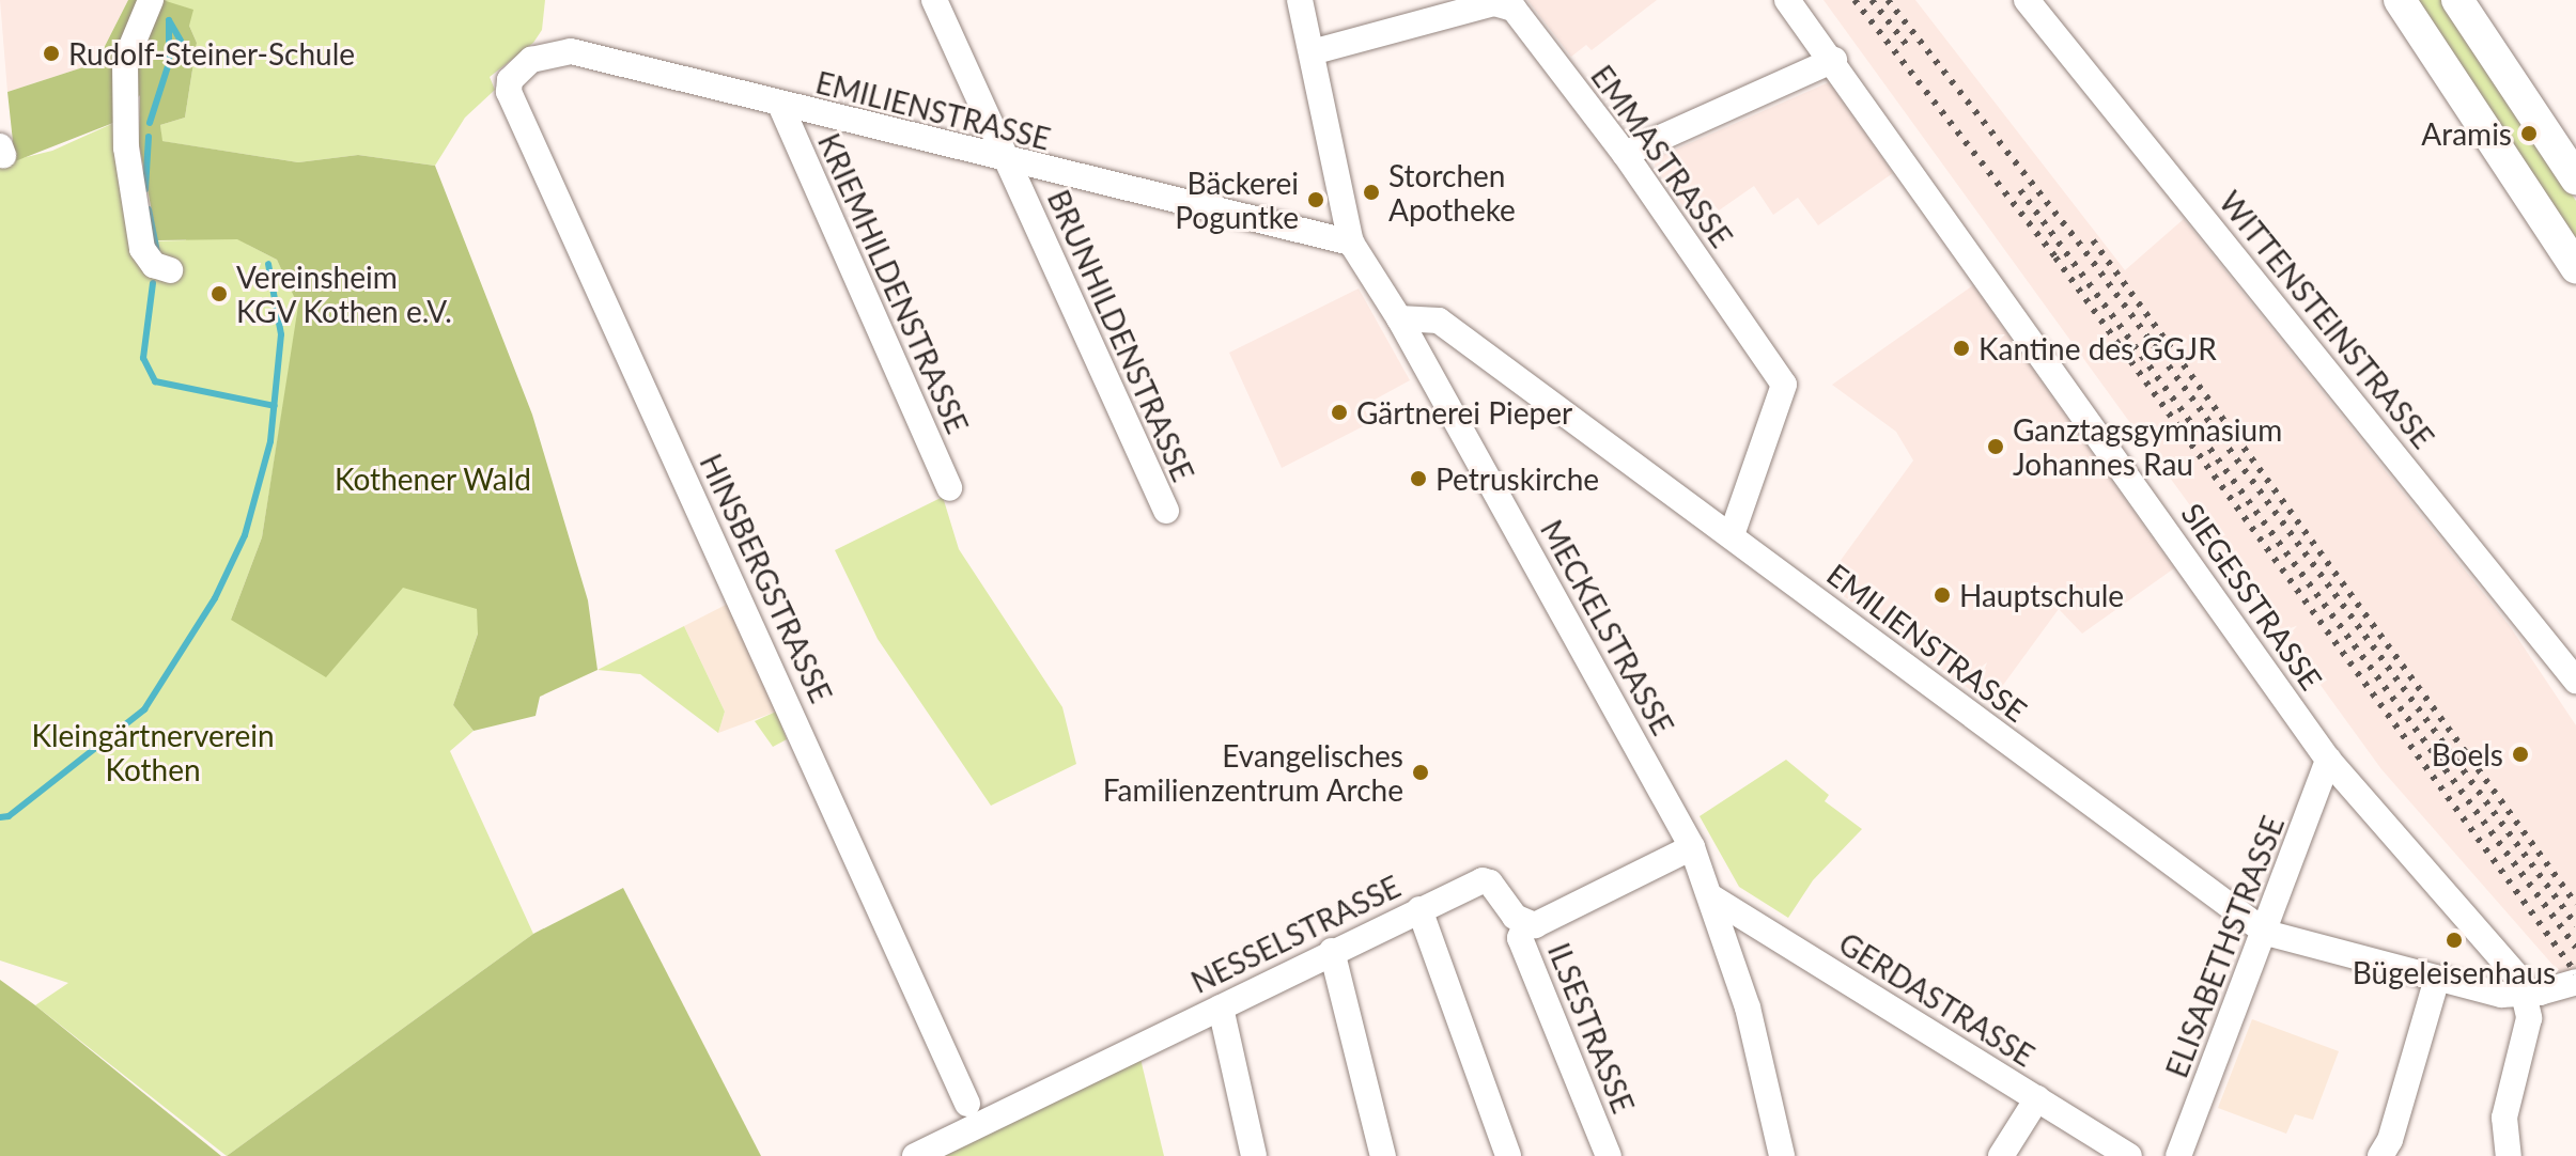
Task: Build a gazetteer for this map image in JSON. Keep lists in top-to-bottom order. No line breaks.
{"streets":{"street":["EMILIENSTRASSE","EMMASTRASSE","KRIEMHILDENSTRASSE","WITTENSTEINSTRASSE","BRUNHILDENSTRASSE","HINSBERGSTRASSE","SIEGESSTRASSE","MECKELSTRASSE","NESSELSTRASSE","ELISABETHSTRASSE","GERDASTRASSE","ILSESTRASSE"]},"crossings":[["EMILIENSTRASSE","EMMASTRASSE"],["EMILIENSTRASSE","KRIEMHILDENSTRASSE"],["EMILIENSTRASSE","BRUNHILDENSTRASSE"],["EMILIENSTRASSE","HINSBERGSTRASSE"],["EMILIENSTRASSE","SIEGESSTRASSE"],["EMILIENSTRASSE","MECKELSTRASSE"],["EMILIENSTRASSE","ELISABETHSTRASSE"],["EMMASTRASSE","MECKELSTRASSE"],["SIEGESSTRASSE","ELISABETHSTRASSE"],["MECKELSTRASSE","GERDASTRASSE"],["NESSELSTRASSE","ILSESTRASSE"]],"parks":["Kothener Wald","Kleingärtnerverein Kothen"],"places":["Rudolf-Steiner-Schule","Aramis","Storchen Apotheke","Bäckerei Poguntke","Vereinsheim KGV Kothen e.V.","Kantine des GGJR","Gärtnerei Pieper","Ganztagsgymnasium Johannes Rau","Petruskirche","Hauptschule","Boels","Evangelisches Familienzentrum Arche","Bügeleisenhaus"]}
